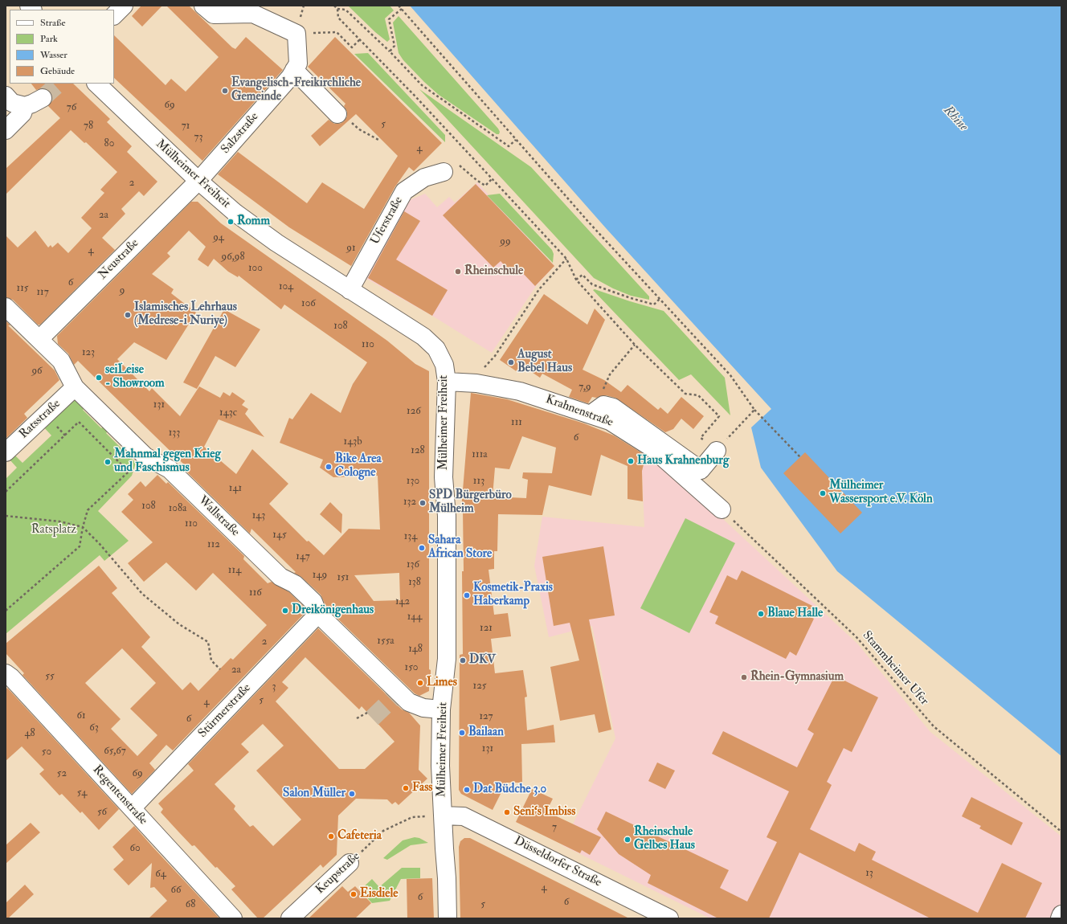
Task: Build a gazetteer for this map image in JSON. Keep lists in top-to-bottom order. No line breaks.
{"streets":{"street":["Salzstraße","Mülheimer Freiheit","Uferstraße","Neustraße","Krahnenstraße","Ratsstraße","Wallstraße","Stürmerstraße","Regentenstraße","Düsseldorfer Straße","Keupstraße"],"path":["Stammheimer Ufer"]},"crossings":[["Salzstraße","Mülheimer Freiheit"],["Salzstraße","Neustraße"],["Mülheimer Freiheit","Uferstraße"],["Mülheimer Freiheit","Neustraße"],["Mülheimer Freiheit","Krahnenstraße"],["Mülheimer Freiheit","Wallstraße"],["Mülheimer Freiheit","Düsseldorfer Straße"],["Mülheimer Freiheit","Keupstraße"],["Neustraße","Wallstraße"],["Krahnenstraße","Stammheimer Ufer"],["Ratsstraße","Wallstraße"],["Wallstraße","Stürmerstraße"],["Stürmerstraße","Regentenstraße"],["Düsseldorfer Straße","Keupstraße"]],"water":["Rhine"],"parks":["Ratsplatz"],"places":["Evangelisch-Freikirchliche Gemeinde","Romm","Rheinschule","Islamisches Lehrhaus (Medrese-i Nuriye)","August Bebel Haus","seiLeise - Showroom","Haus Krahnenburg","Mahnmal gegen Krieg und Faschismus","Bike Area Cologne","Mülheimer Wassersport e.V. Köln","SPD Bürgerbüro Mülheim","Sahara African Store","Kosmetik-Praxis Haberkamp","Dreikönigenhaus","Blaue Halle","DKV","Rhein-Gymnasium","Limes","Bailaan","Fass","Dat Büdche 3.0","Salon Müller","Seni‘s Imbiss","Cafeteria","Rheinschule Gelbes Haus","Eisdiele"],"house_numbers":["69","76","5","78","71","73","80","4","2","2a","94","99","91","4","96,98","100","6","104","115","9","117","106","108","110","123","96","7,9","131","126","143c","111","133","6","143b","128","111a","130","113","141","132","108","108a","143","110","145","134","112","147","136","114","149","151","138","116","142","144","121","155a","2","148","150","2a","55","125","3","5","4","61","127","6","63","48","131","65,67","50","52","69","54","56","7","60","13","64","4","66","6","6","68","5"],"legend":["Straße","Park","Wasser","Gebäude"]}
